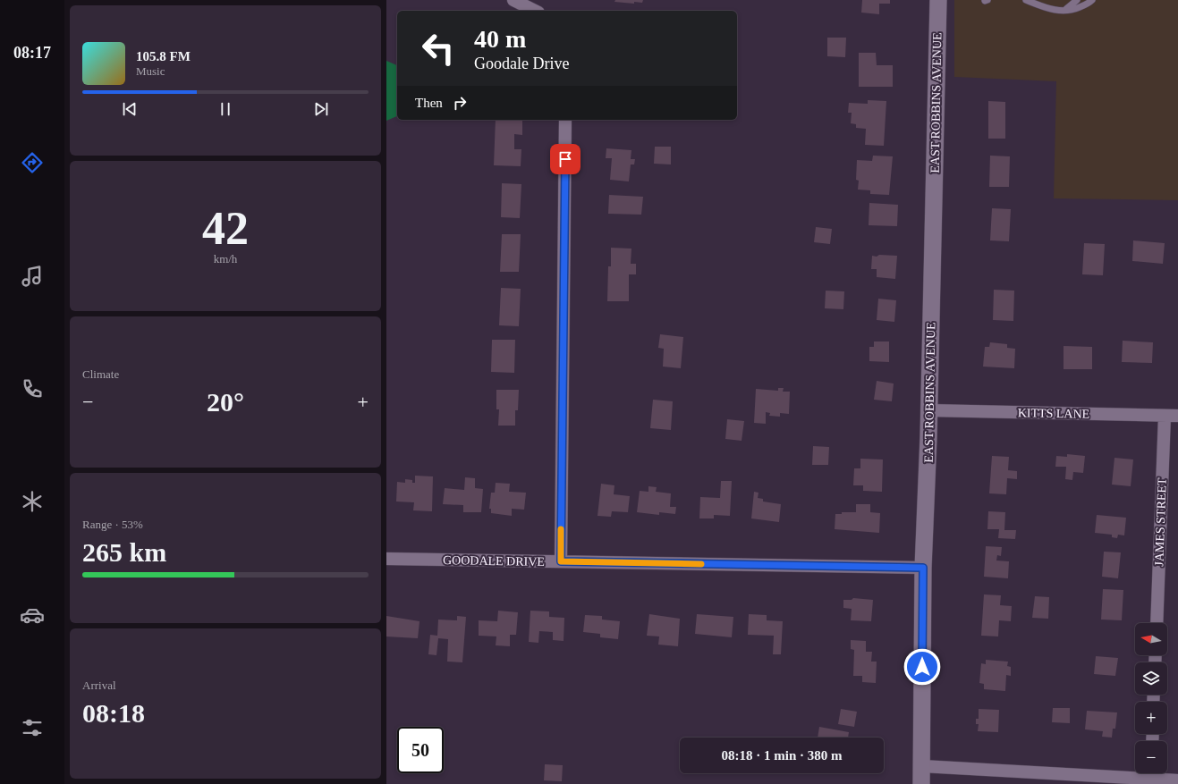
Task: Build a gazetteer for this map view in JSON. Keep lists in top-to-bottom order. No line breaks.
{"streets":{"main road":["EAST ROBBINS AVENUE"],"street":["KITTS LANE","JAMES STREET","GOODALE DRIVE"]},"crossings":[["EAST ROBBINS AVENUE","KITTS LANE"],["EAST ROBBINS AVENUE","GOODALE DRIVE"],["KITTS LANE","JAMES STREET"]],"north":"left","page":{"tabs":"08:17","turn":["40 m","Goodale Drive"],"song":["105.8 FM","Music"],"then":"Then","tile":[["42","km/h"],"Climate",["Range · 53%","265 km"],["Arrival","08:18"]],"heat":["−","20°","+"],"map_buttons":["+","−"],"limit":"50","trip":"08:18 · 1 min · 380 m"}}
